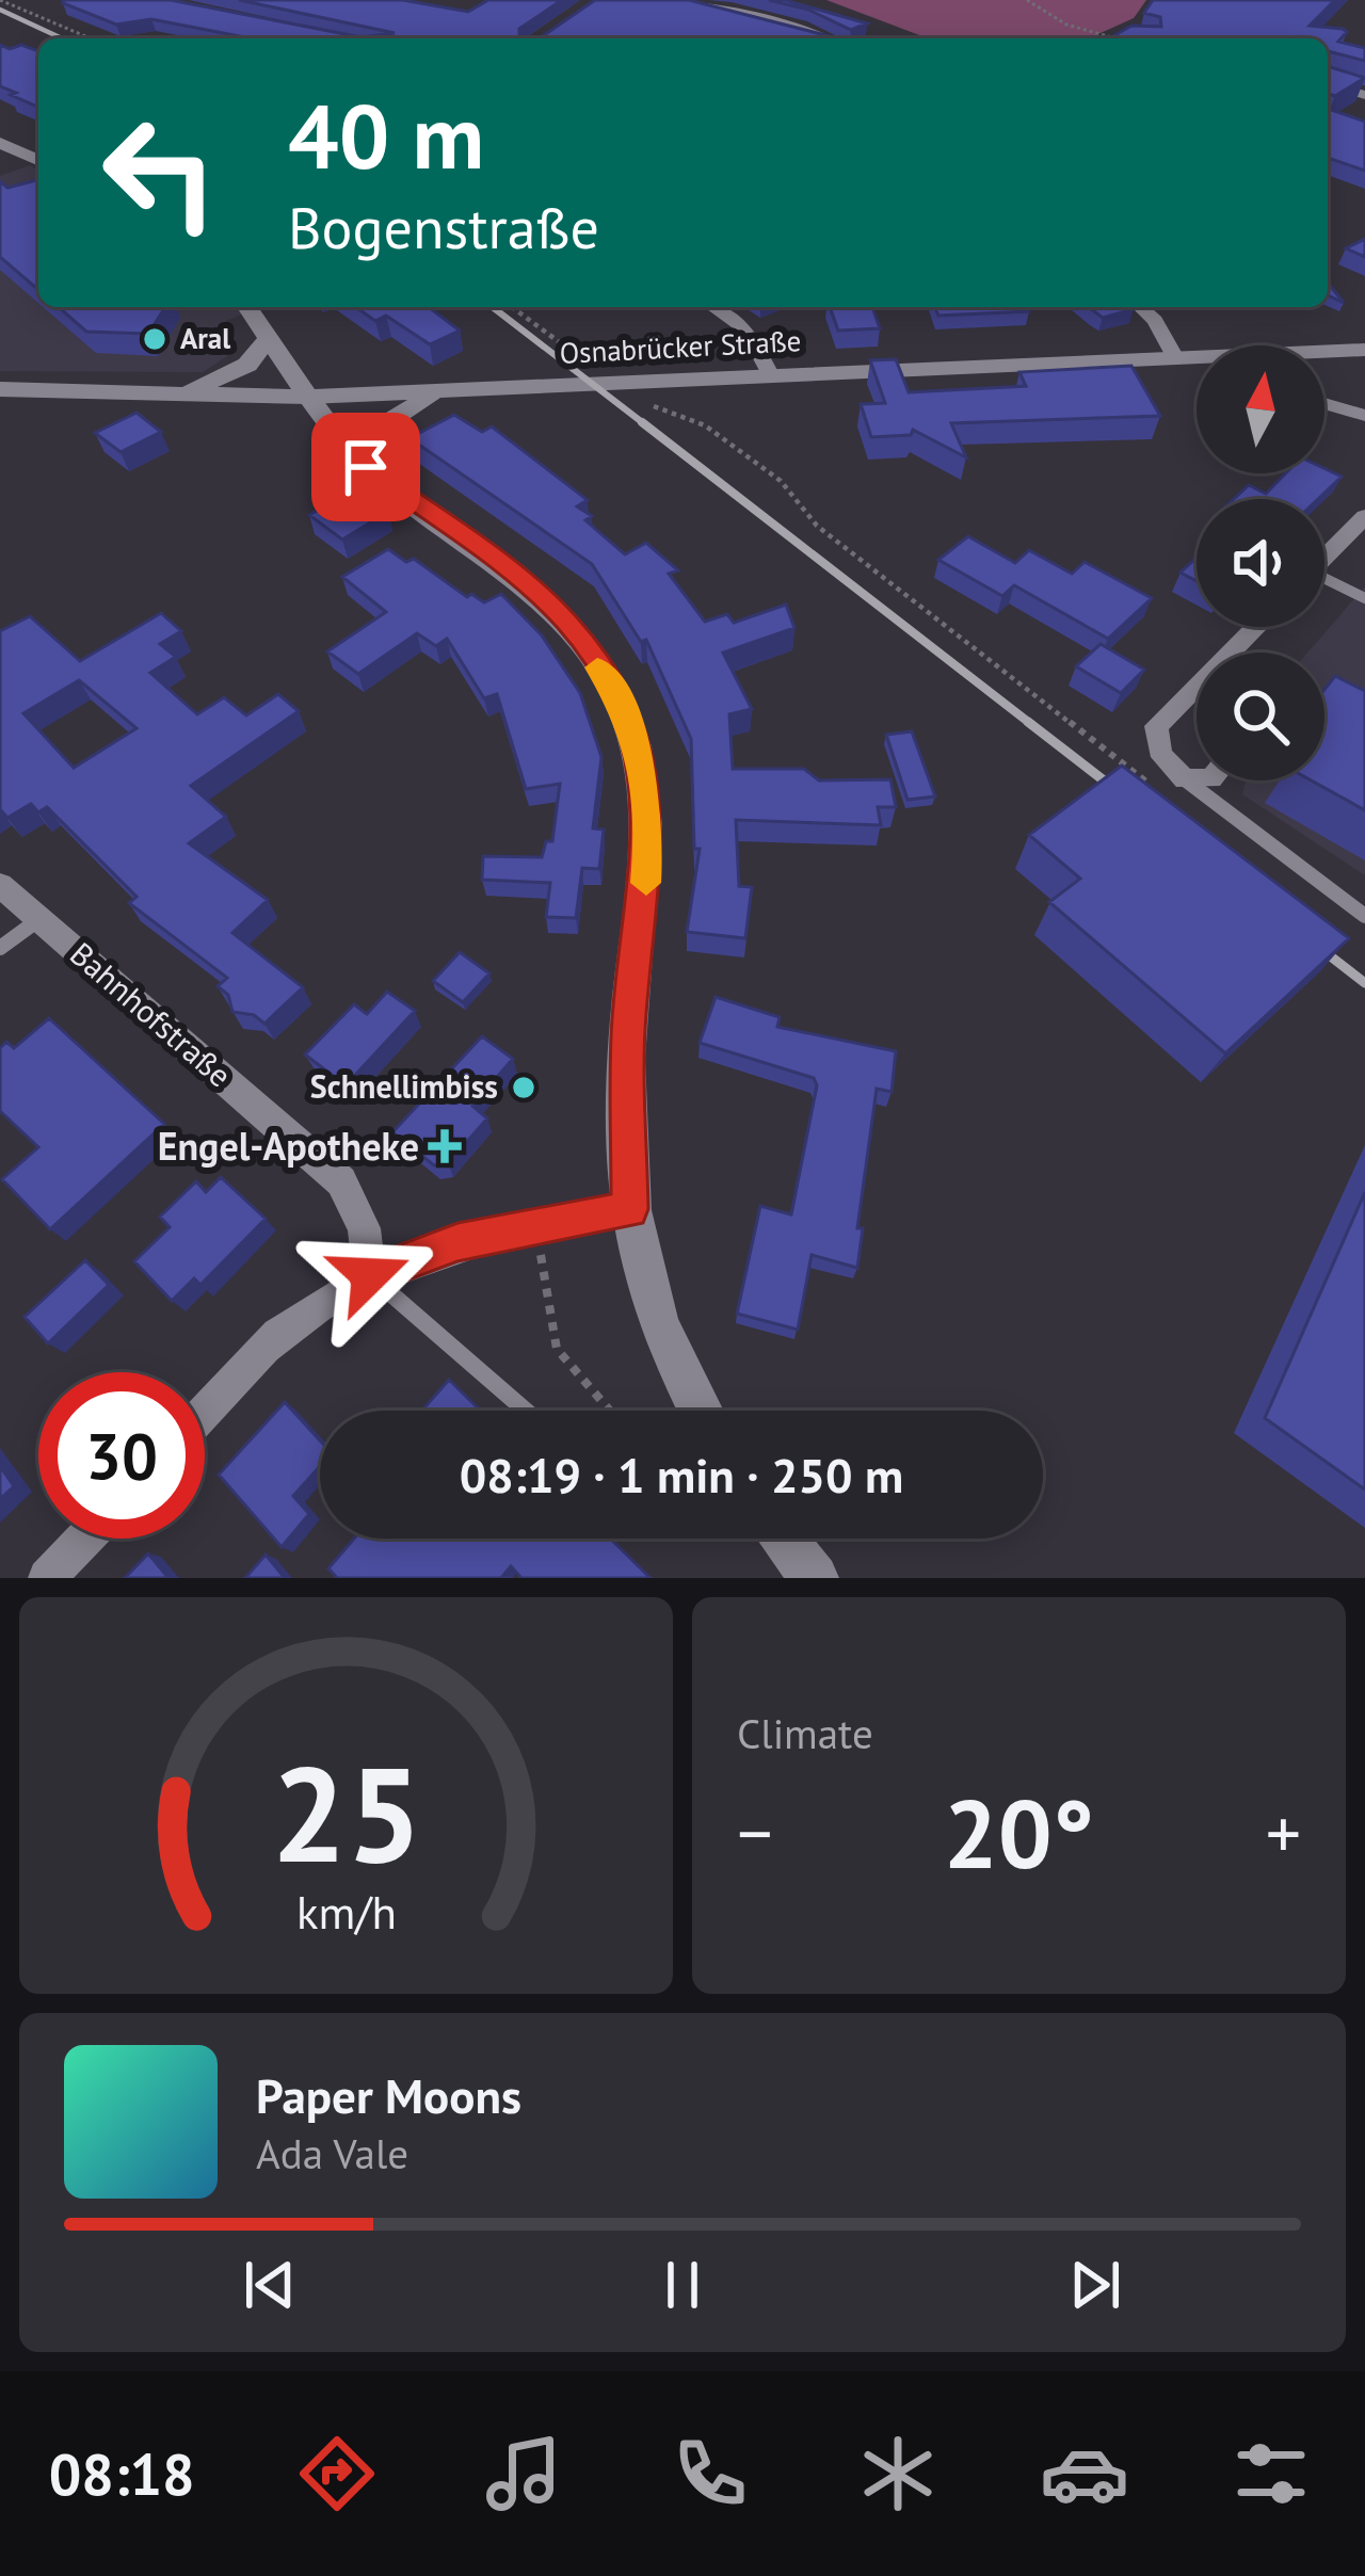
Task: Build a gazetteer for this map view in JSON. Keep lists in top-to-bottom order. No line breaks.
{"streets":{"main road":["Osnabrücker Straße"],"street":["Bahnhofstraße"]},"places":{"other":["Aral","Schnellimbiss"],"health":["Engel-Apotheke"]},"north":"top","page":{"turn":["40 m","Bogenstraße"],"limit":"30","trip":"08:19 · 1 min · 250 m","tile":"Climate","heat":["−","20°","+"],"song":["Paper Moons","Ada Vale"],"tabs":"08:18","gauge":["25","km/h"]}}
